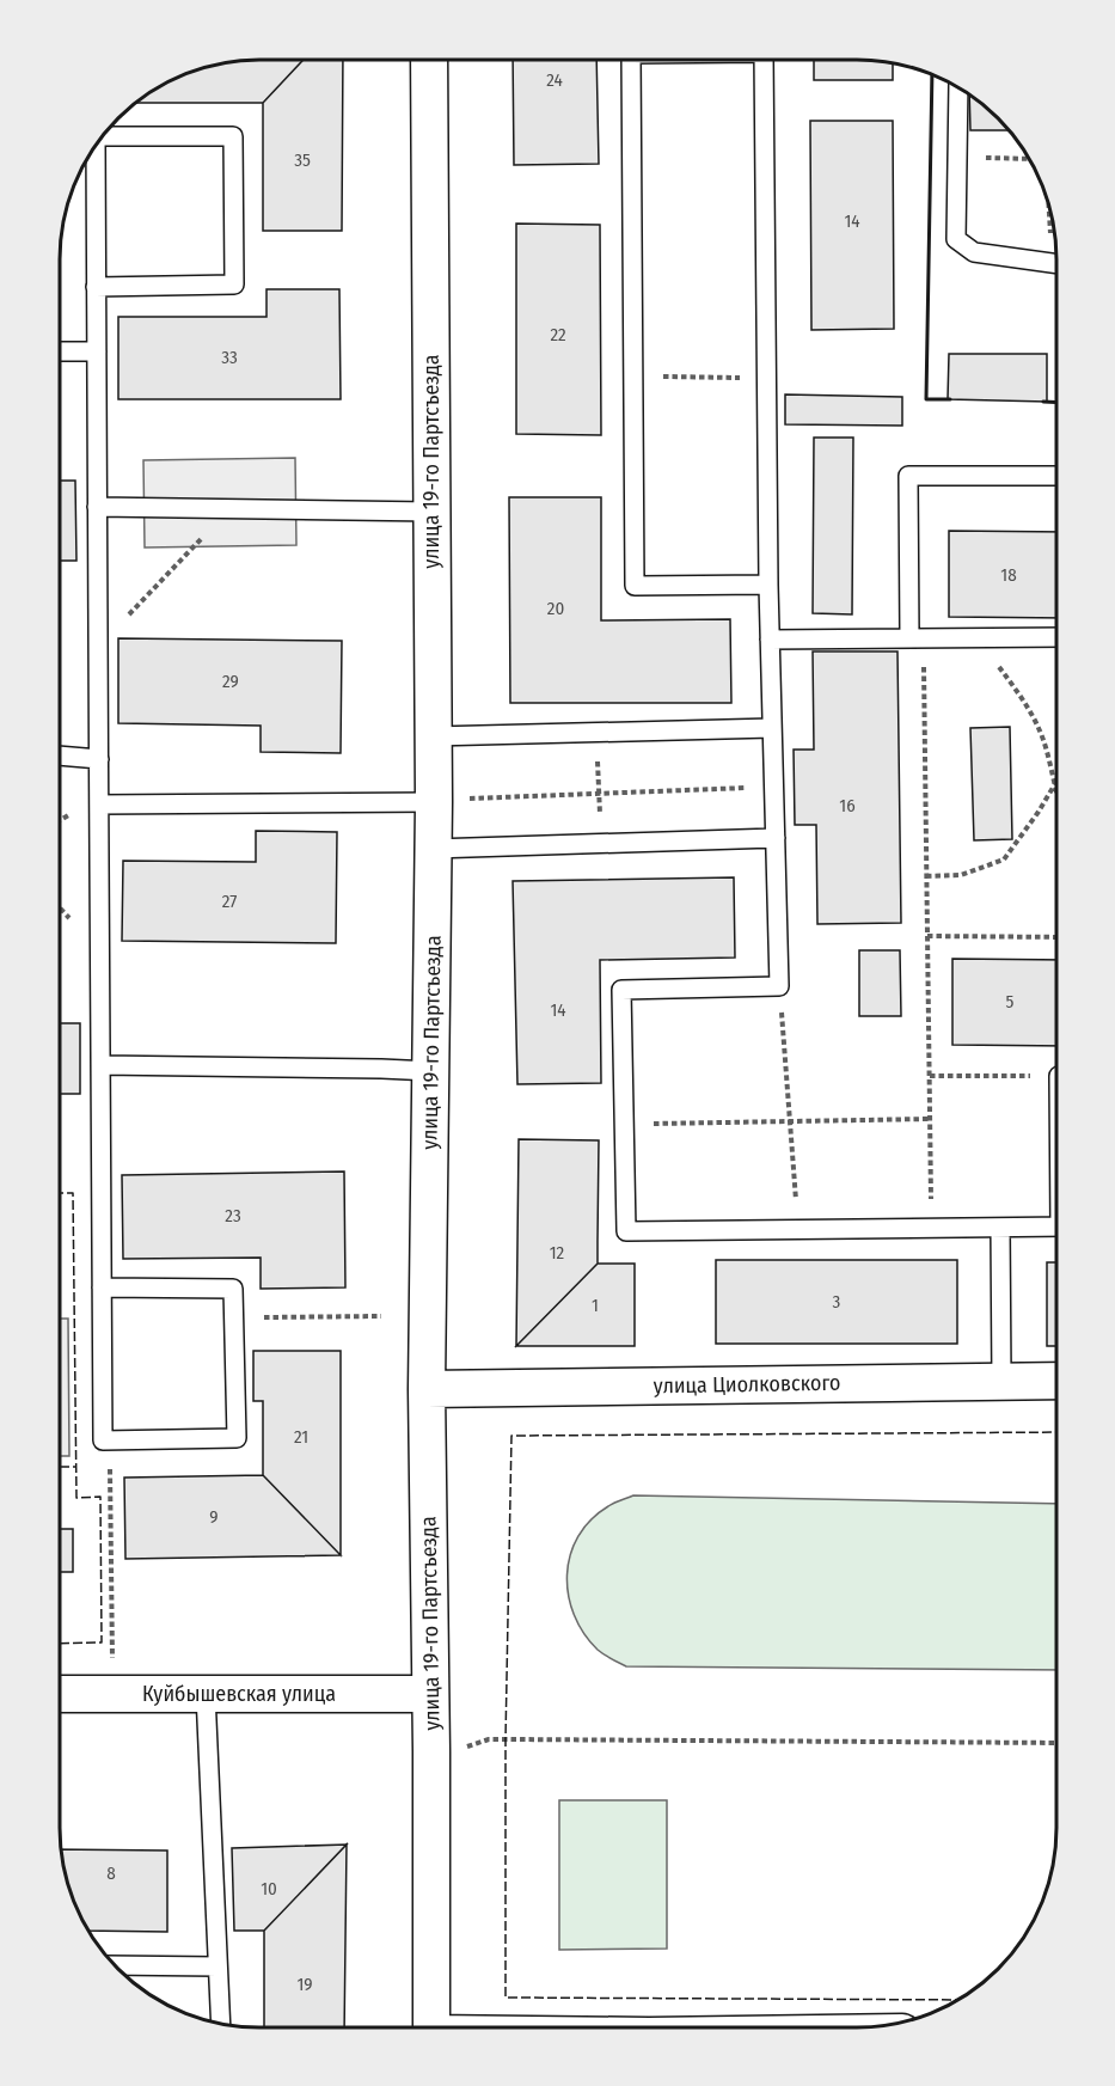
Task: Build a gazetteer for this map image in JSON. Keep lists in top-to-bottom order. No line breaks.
{"streets":{"street":["улица 19-го Партсъезда","улица Циолковского","Куйбышевская улица"]},"crossings":[["улица 19-го Партсъезда","улица Циолковского"],["улица 19-го Партсъезда","Куйбышевская улица"]],"house_numbers":["24","35","14","22","33","18","20","29","16","27","5","14","23","12","3","1","21","9","8","10","19"]}
